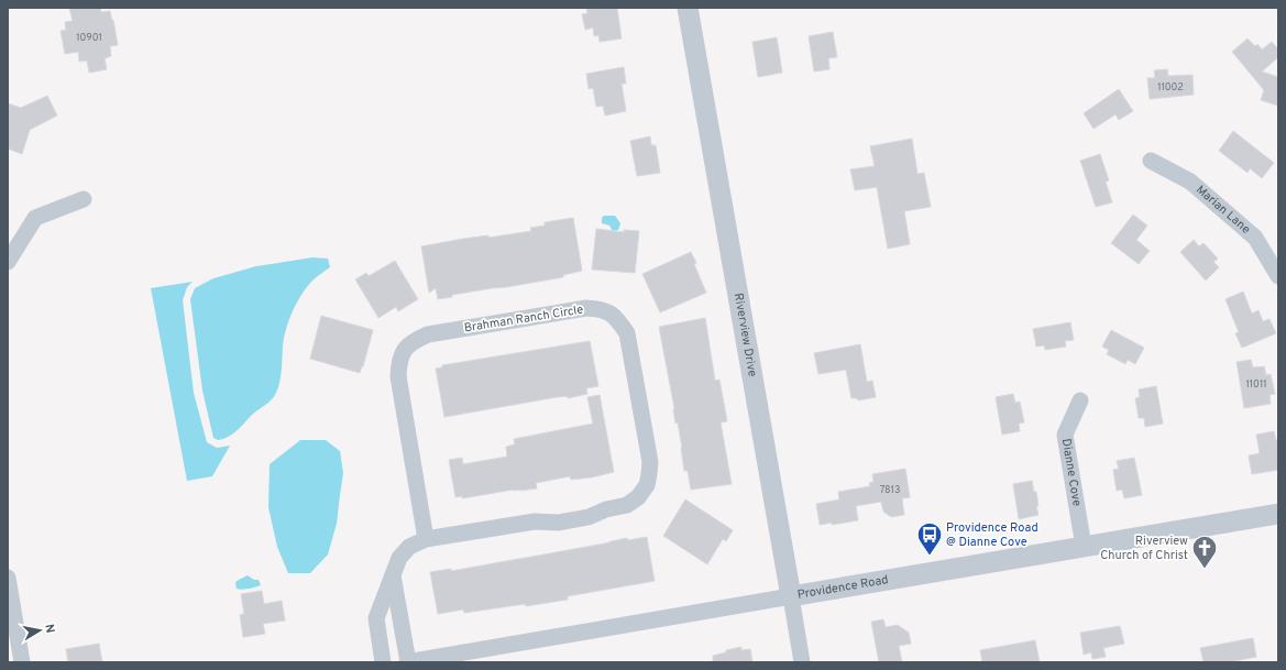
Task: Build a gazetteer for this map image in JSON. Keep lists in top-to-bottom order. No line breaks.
{"streets":{"street":["Marian Lane","Brahman Ranch Circle","Riverview Drive","Dianne Cove","Providence Road"]},"crossings":[["Riverview Drive","Providence Road"],["Dianne Cove","Providence Road"]],"places":{"bus stop":["Providence Road @ Dianne Cove"],"church":["Riverview Church of Christ"]},"house_numbers":["10901","11002","11011","7813"],"north":"right"}
